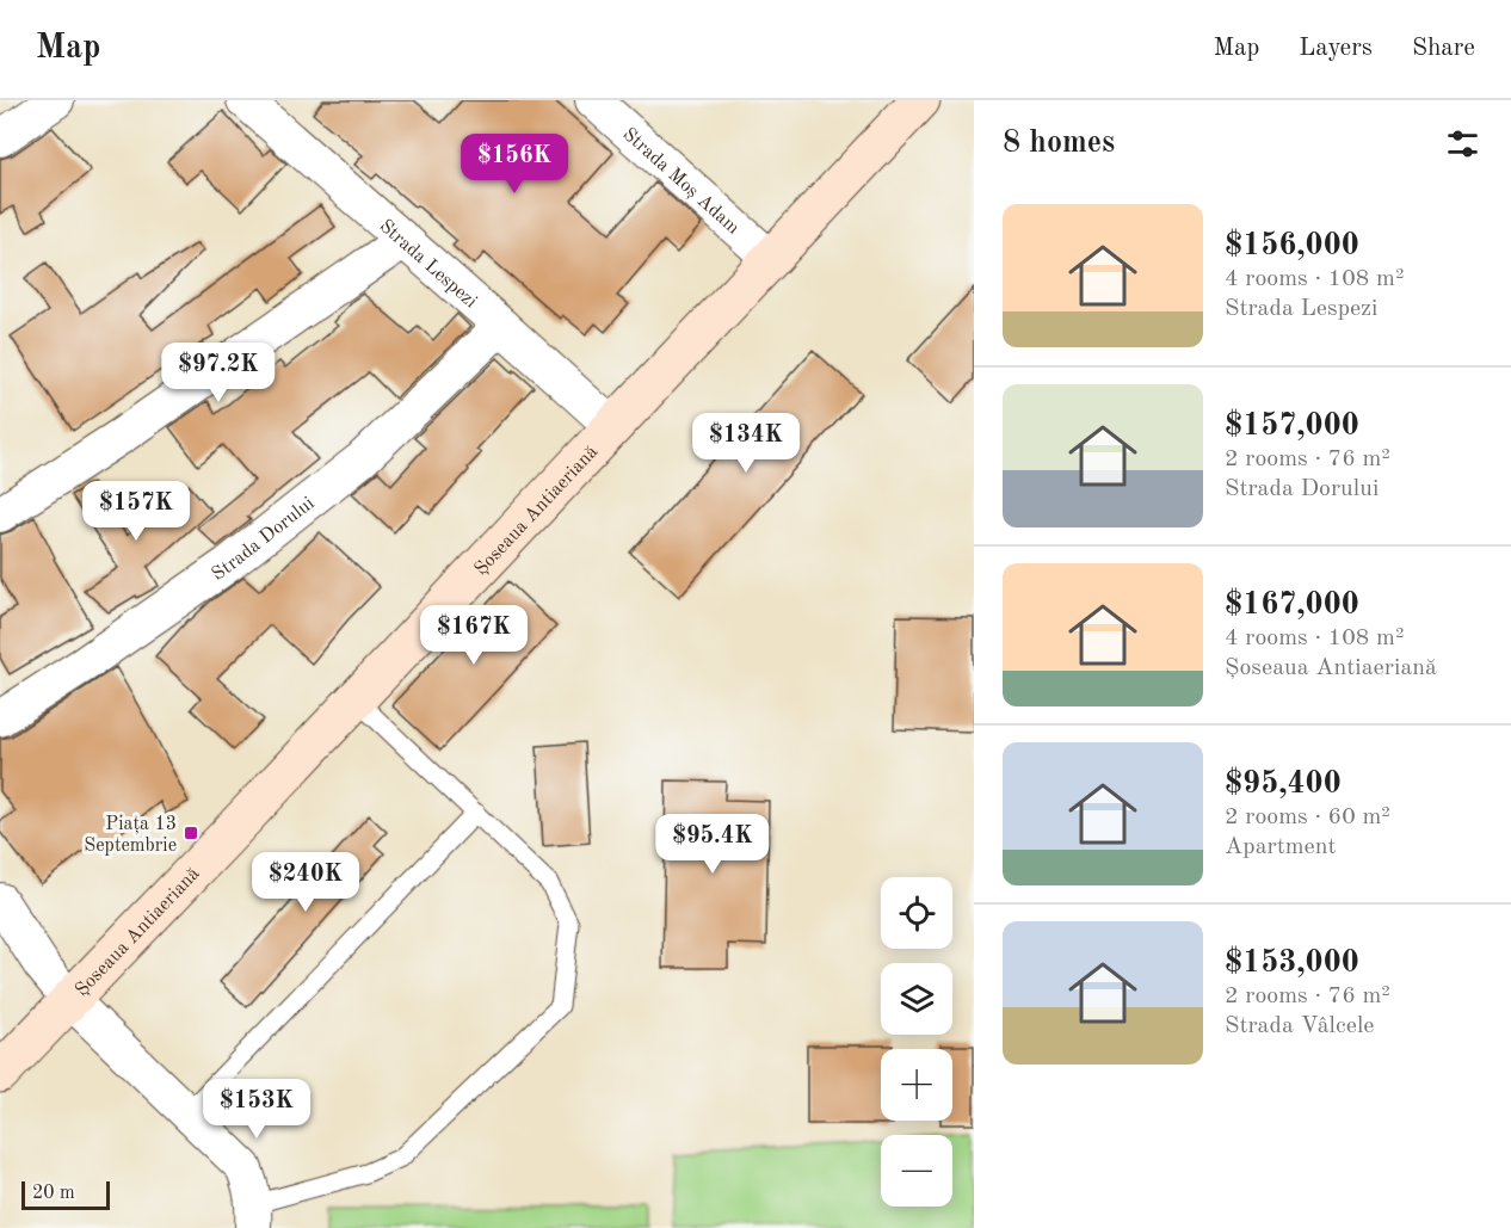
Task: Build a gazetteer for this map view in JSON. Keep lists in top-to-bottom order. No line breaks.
{"streets":{"main road":["Șoseaua Antiaeriană"],"street":["Strada Moș Adam","Strada Lespezi","Strada Dorului"]},"crossings":[["Strada Moș Adam","Șoseaua Antiaeriană"],["Strada Lespezi","Șoseaua Antiaeriană"],["Strada Lespezi","Strada Dorului"]],"places":{"transit":["Piața 13 Septembrie"]},"scale_bar":"20 m","page":{"header":"Map","nav":["Map","Layers","Share"],"heading":"8 homes","price":["$156K","$97.2K","$134K","$157K","$167K","$95.4K","$240K","$153K"],"list":[{"name":"$156,000","note":"4 rooms · 108 m² · Strada Lespezi"},{"name":"$157,000","note":"2 rooms · 76 m² · Strada Dorului"},{"name":"$167,000","note":"4 rooms · 108 m² · Șoseaua Antiaeriană"},{"name":"$95,400","note":"2 rooms · 60 m² · Apartment"},{"name":"$153,000","note":"2 rooms · 76 m² · Strada Vâlcele"}],"map_buttons":["+","−"],"scale":"20 m"}}
